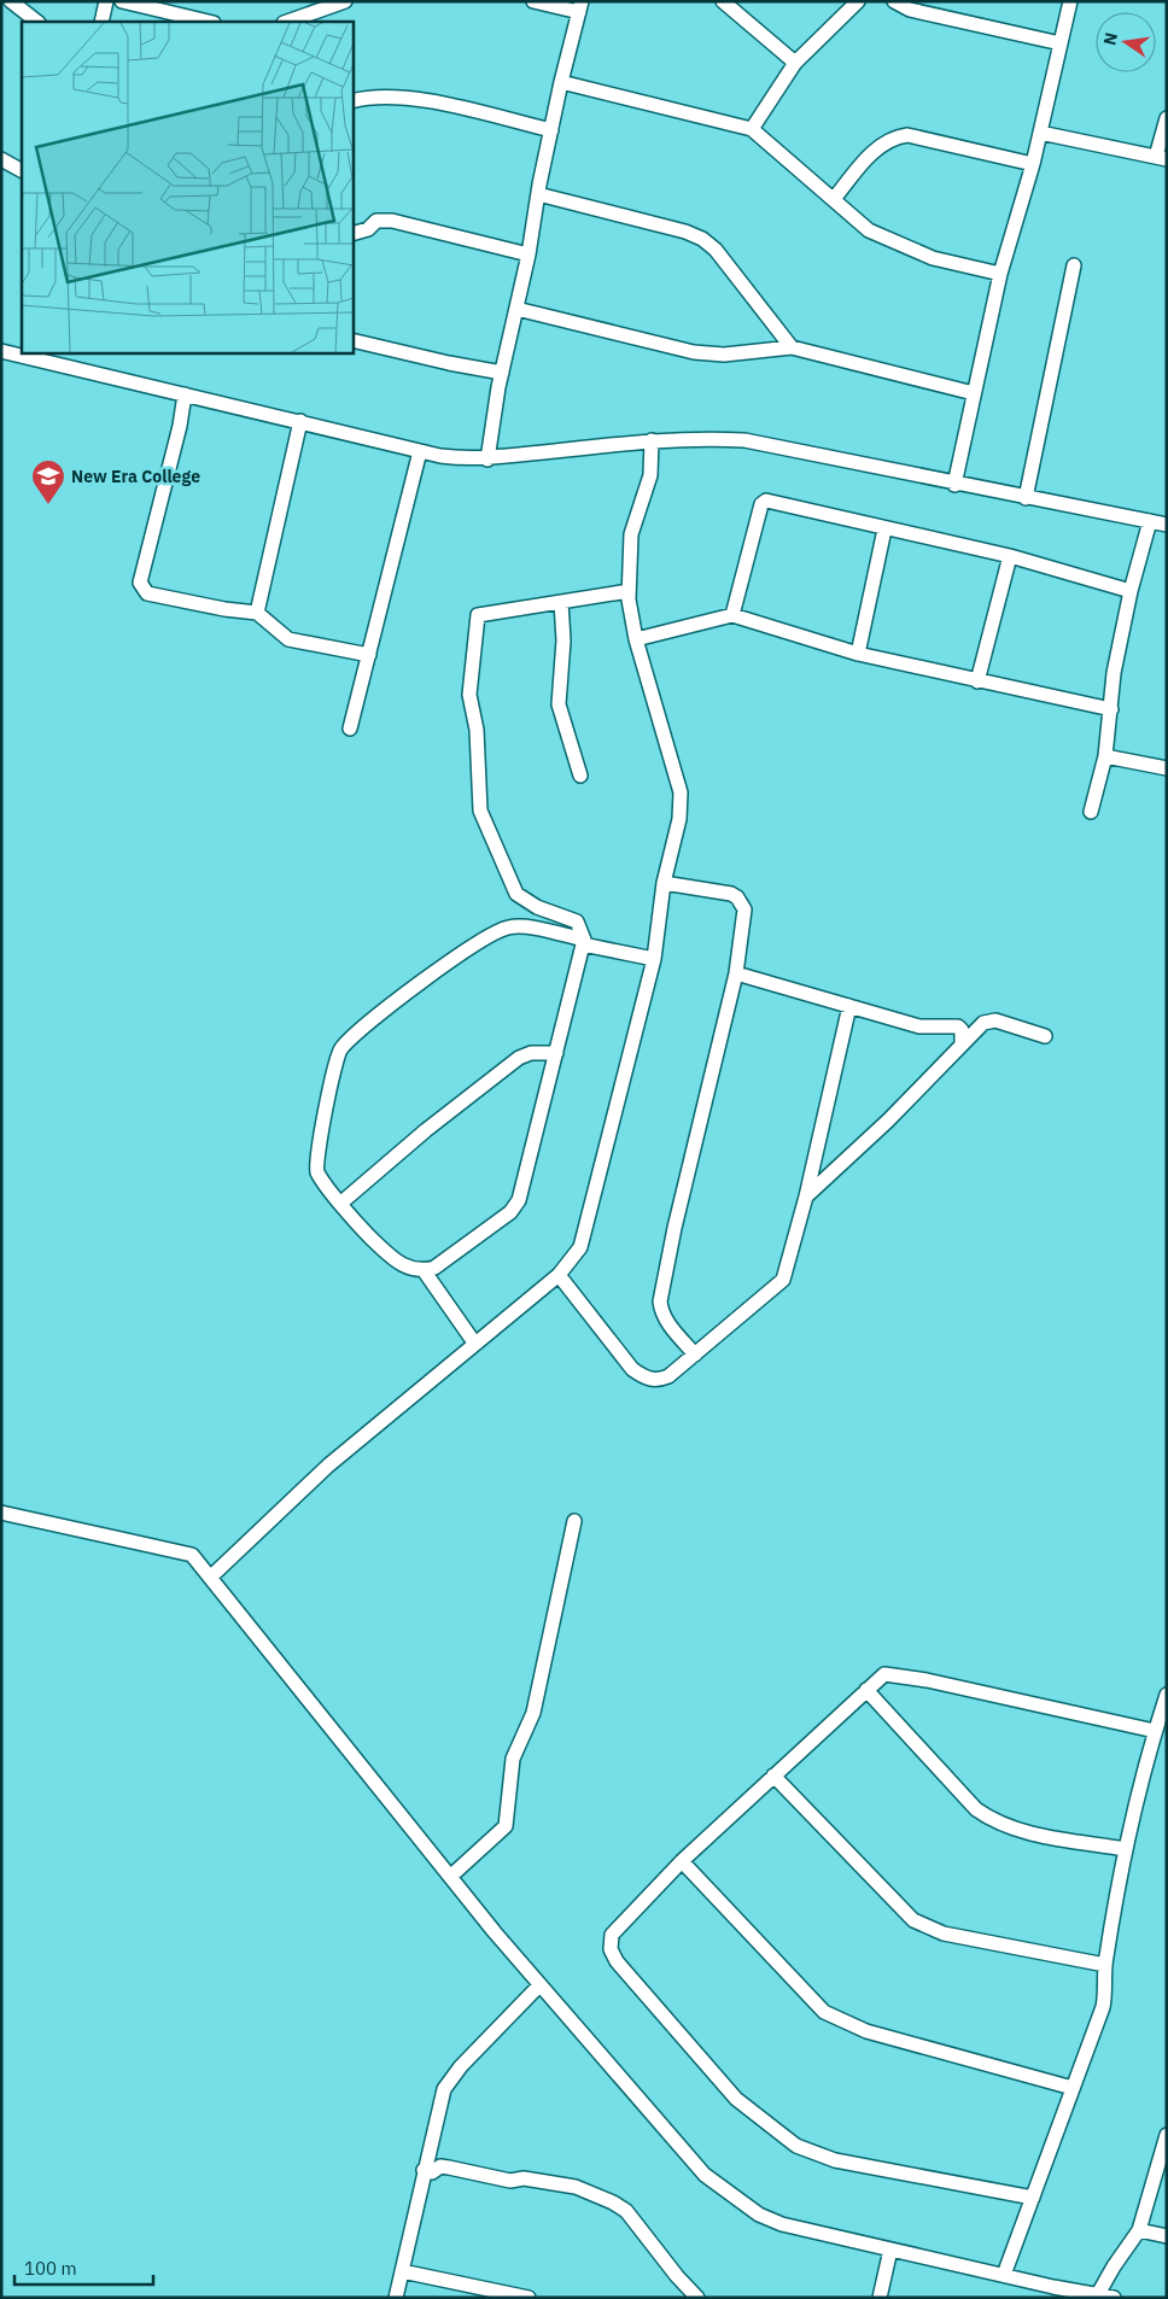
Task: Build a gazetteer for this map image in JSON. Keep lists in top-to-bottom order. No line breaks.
{"places":{"school or university":["New Era College"]},"scale_bar":"100 m","north":"left"}
